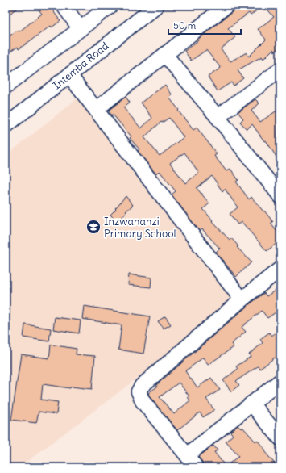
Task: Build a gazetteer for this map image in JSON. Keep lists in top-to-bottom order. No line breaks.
{"streets":{"street":["Intemba Road"]},"places":{"school or university":["Inzwananzi Primary School"]},"scale_bar":"50 m"}
